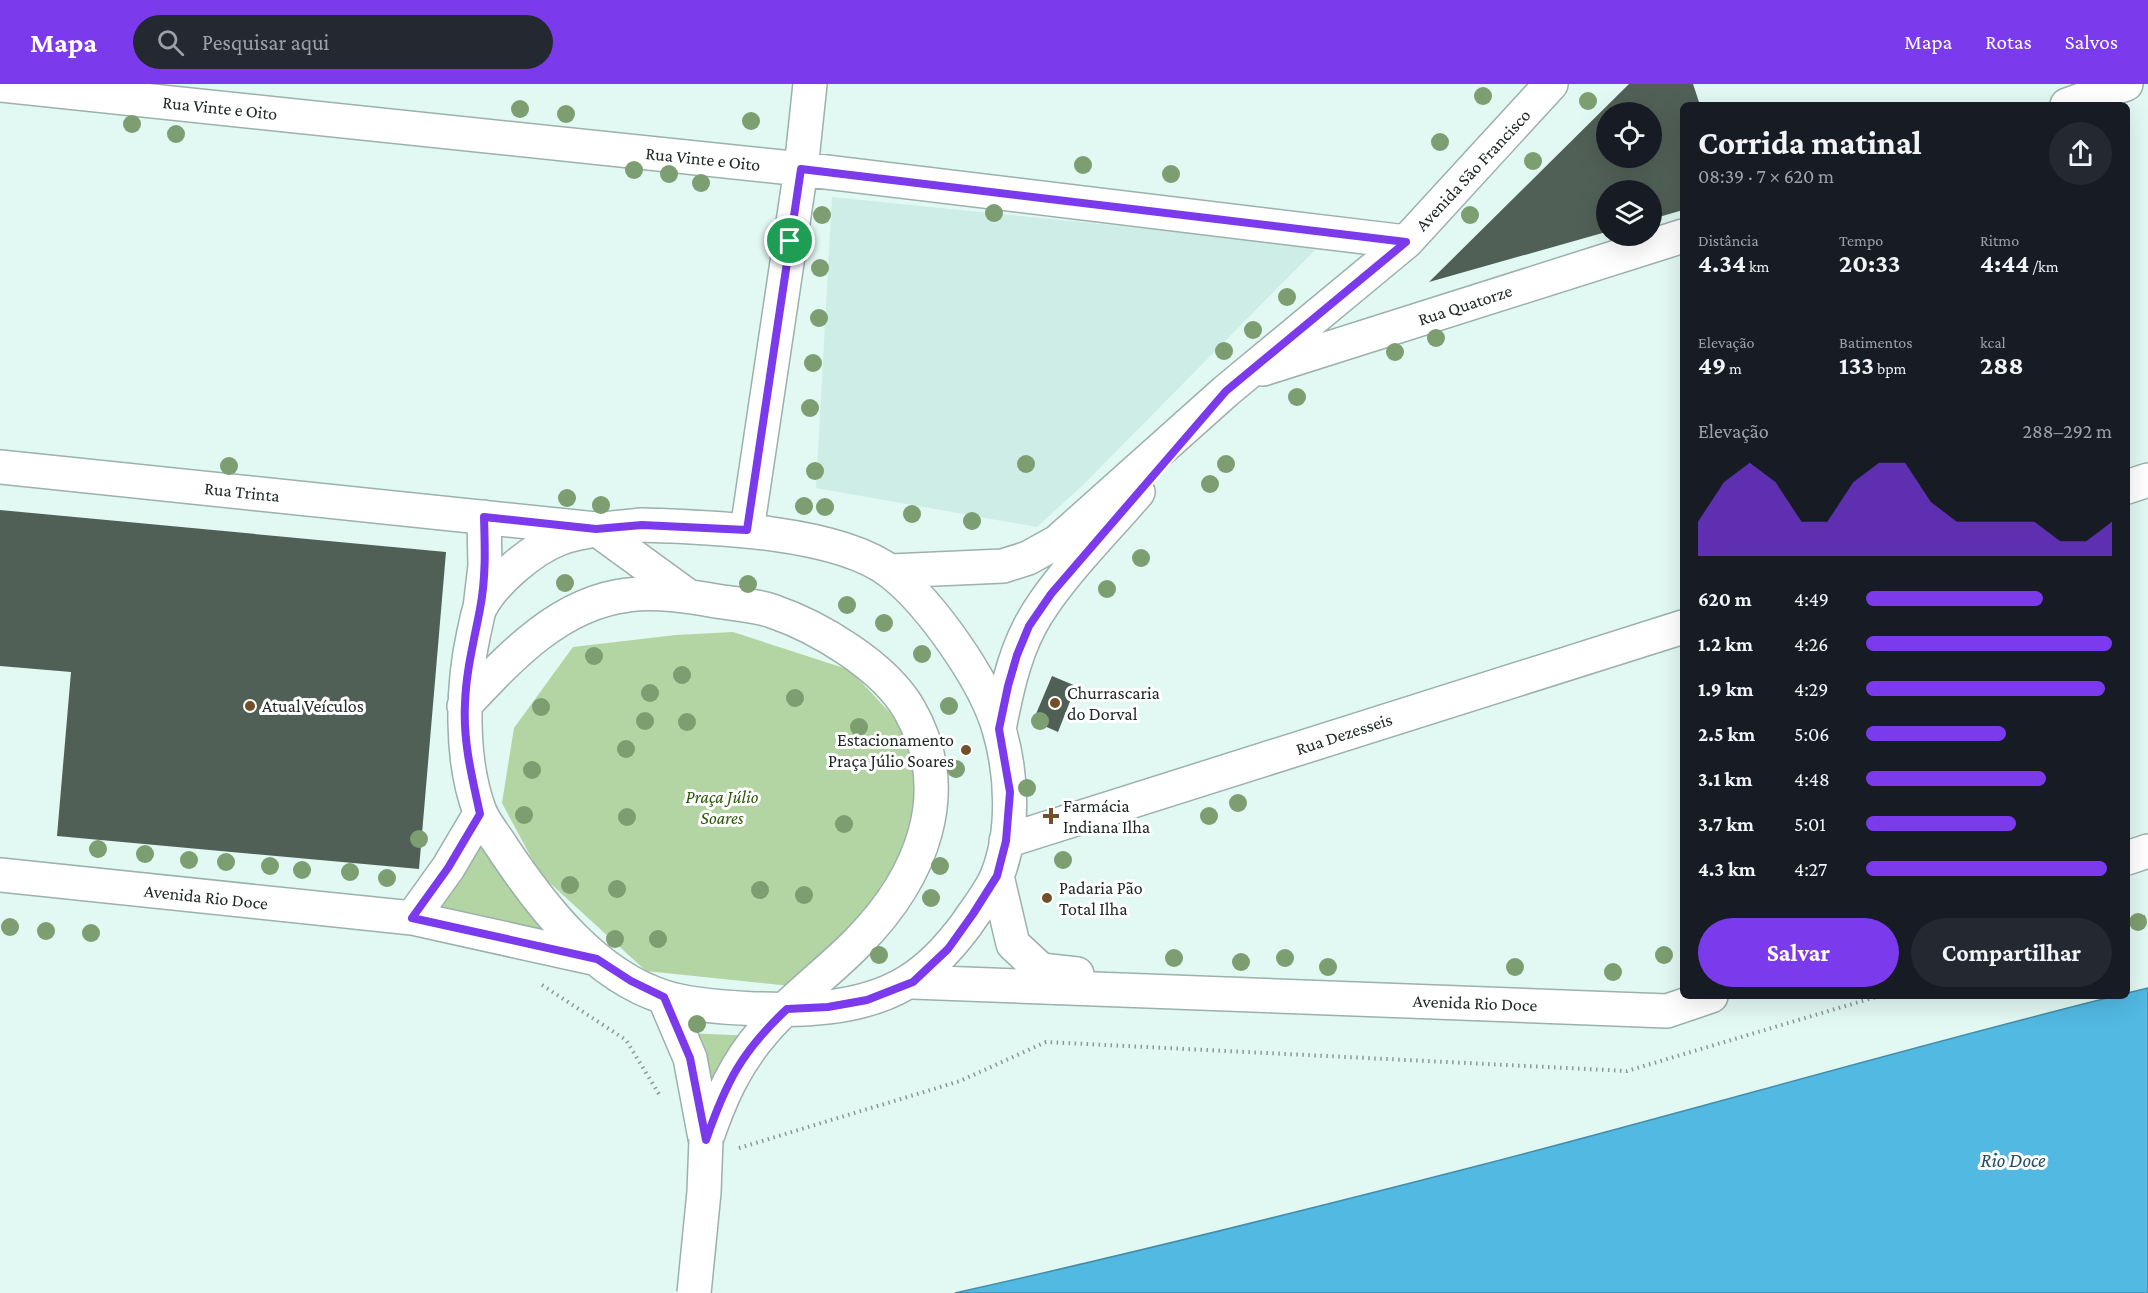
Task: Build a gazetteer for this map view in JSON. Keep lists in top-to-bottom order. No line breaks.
{"streets":{"street":["Rua Vinte e Oito","Avenida São Francisco","Rua Quatorze","Rua Trinta","Rua Dezesseis","Avenida Rio Doce"]},"crossings":[["Rua Vinte e Oito","Avenida São Francisco"],["Avenida São Francisco","Rua Quatorze"]],"water":["Rio Doce"],"parks":["Praça Júlio Soares"],"places":{"other":["Churrascaria do Dorval","Atual Veículos","Estacionamento Praça Júlio Soares","Padaria Pão Total Ilha"],"health":["Farmácia Indiana Ilha"]},"page":{"header":"Mapa","search":"Pesquisar aqui","nav":["Mapa","Rotas","Salvos"],"heading":["Corrida matinal","08:39 · 7 × 620 m"],"stats":[["Distância","4.34 km"],["Tempo","20:33"],["Ritmo","4:44 /km"],["Elevação","49 m"],["Batimentos","133 bpm"],["kcal","288"]],"chart":["Elevação","288–292 m"],"list":[{"name":"620 m","note":"4:49"},{"name":"1.2 km","note":"4:26"},{"name":"1.9 km","note":"4:29"},{"name":"2.5 km","note":"5:06"},{"name":"3.1 km","note":"4:48"},{"name":"3.7 km","note":"5:01"},{"name":"4.3 km","note":"4:27"}],"buttons":["Salvar","Compartilhar"]}}
